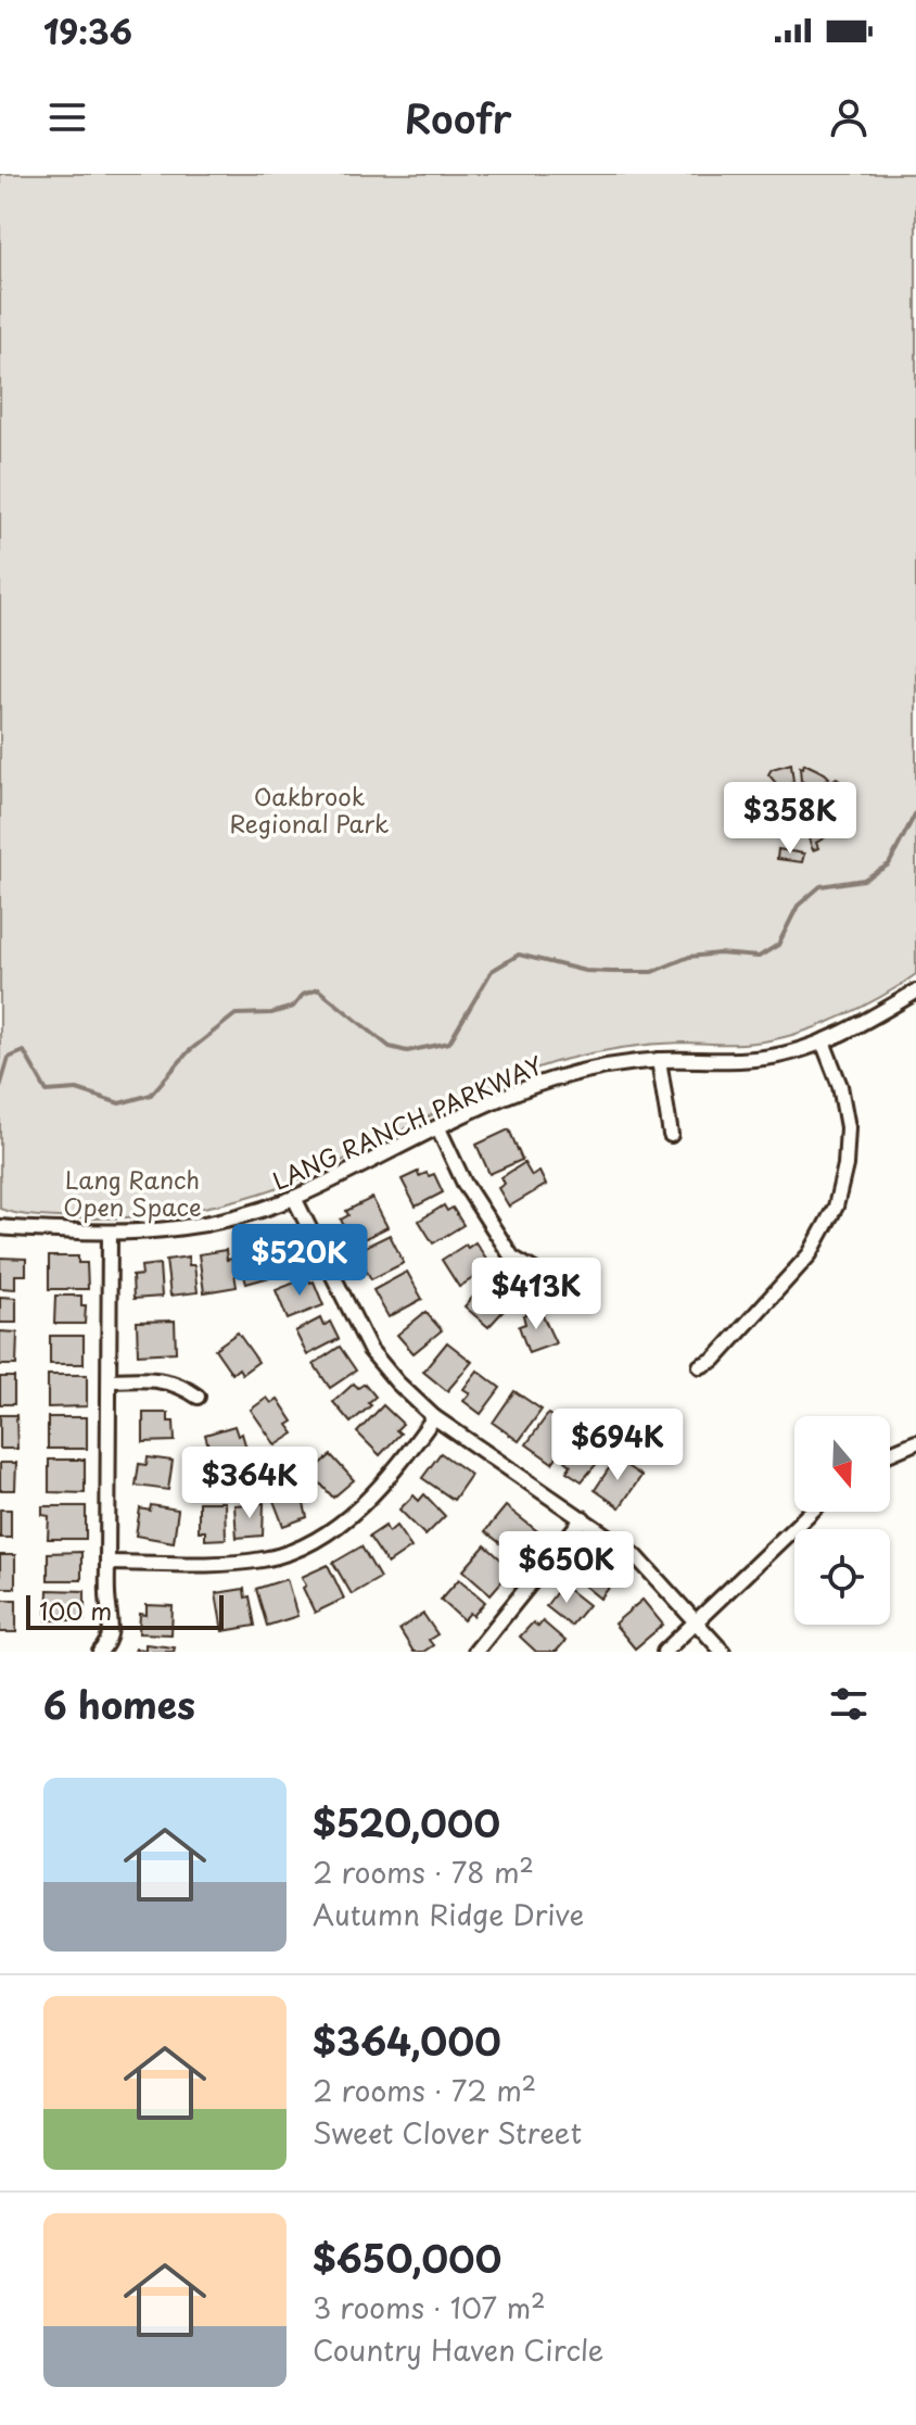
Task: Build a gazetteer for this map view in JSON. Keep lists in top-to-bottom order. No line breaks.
{"streets":{"street":["LANG RANCH PARKWAY"]},"parks":["Oakbrook Regional Park","Lang Ranch Open Space"],"scale_bar":"100 m","north":"bottom","page":{"status":"19:36","header":"Roofr","price":["$358K","$520K","$413K","$694K","$364K","$650K"],"scale":"100 m","heading":"6 homes","list":[{"name":"$520,000","note":"2 rooms · 78 m² · Autumn Ridge Drive"},{"name":"$364,000","note":"2 rooms · 72 m² · Sweet Clover Street"},{"name":"$650,000","note":"3 rooms · 107 m² · Country Haven Circle"}]}}
